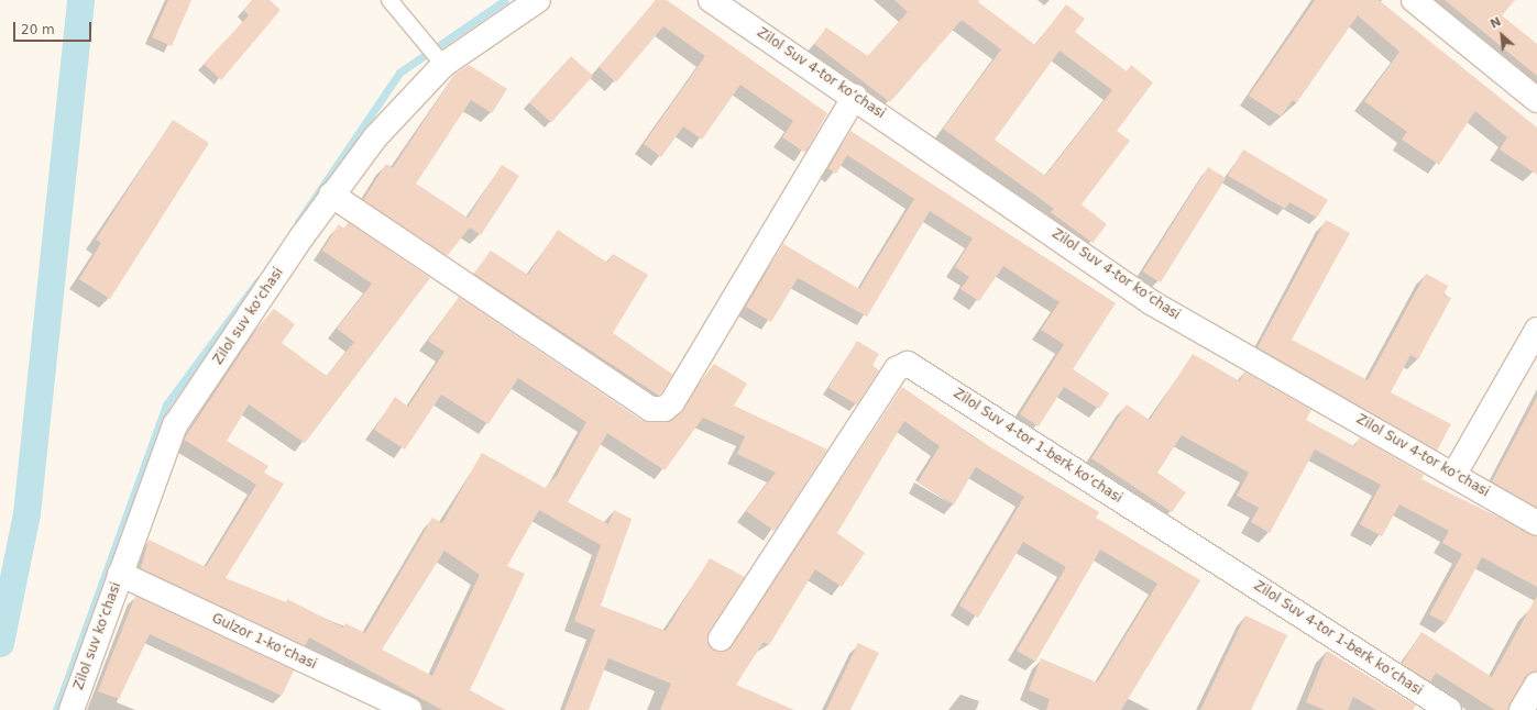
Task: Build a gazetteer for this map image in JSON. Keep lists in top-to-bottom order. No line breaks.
{"streets":{"street":["Zilol Suv 4-tor koʻchasi","Zilol suv koʻchasi","Zilol Suv 4-tor 1-berk koʻchasi","Gulzor 1-koʻchasi"]},"crossings":[["Zilol suv koʻchasi","Gulzor 1-koʻchasi"]],"scale_bar":"20 m","north":"top left"}
